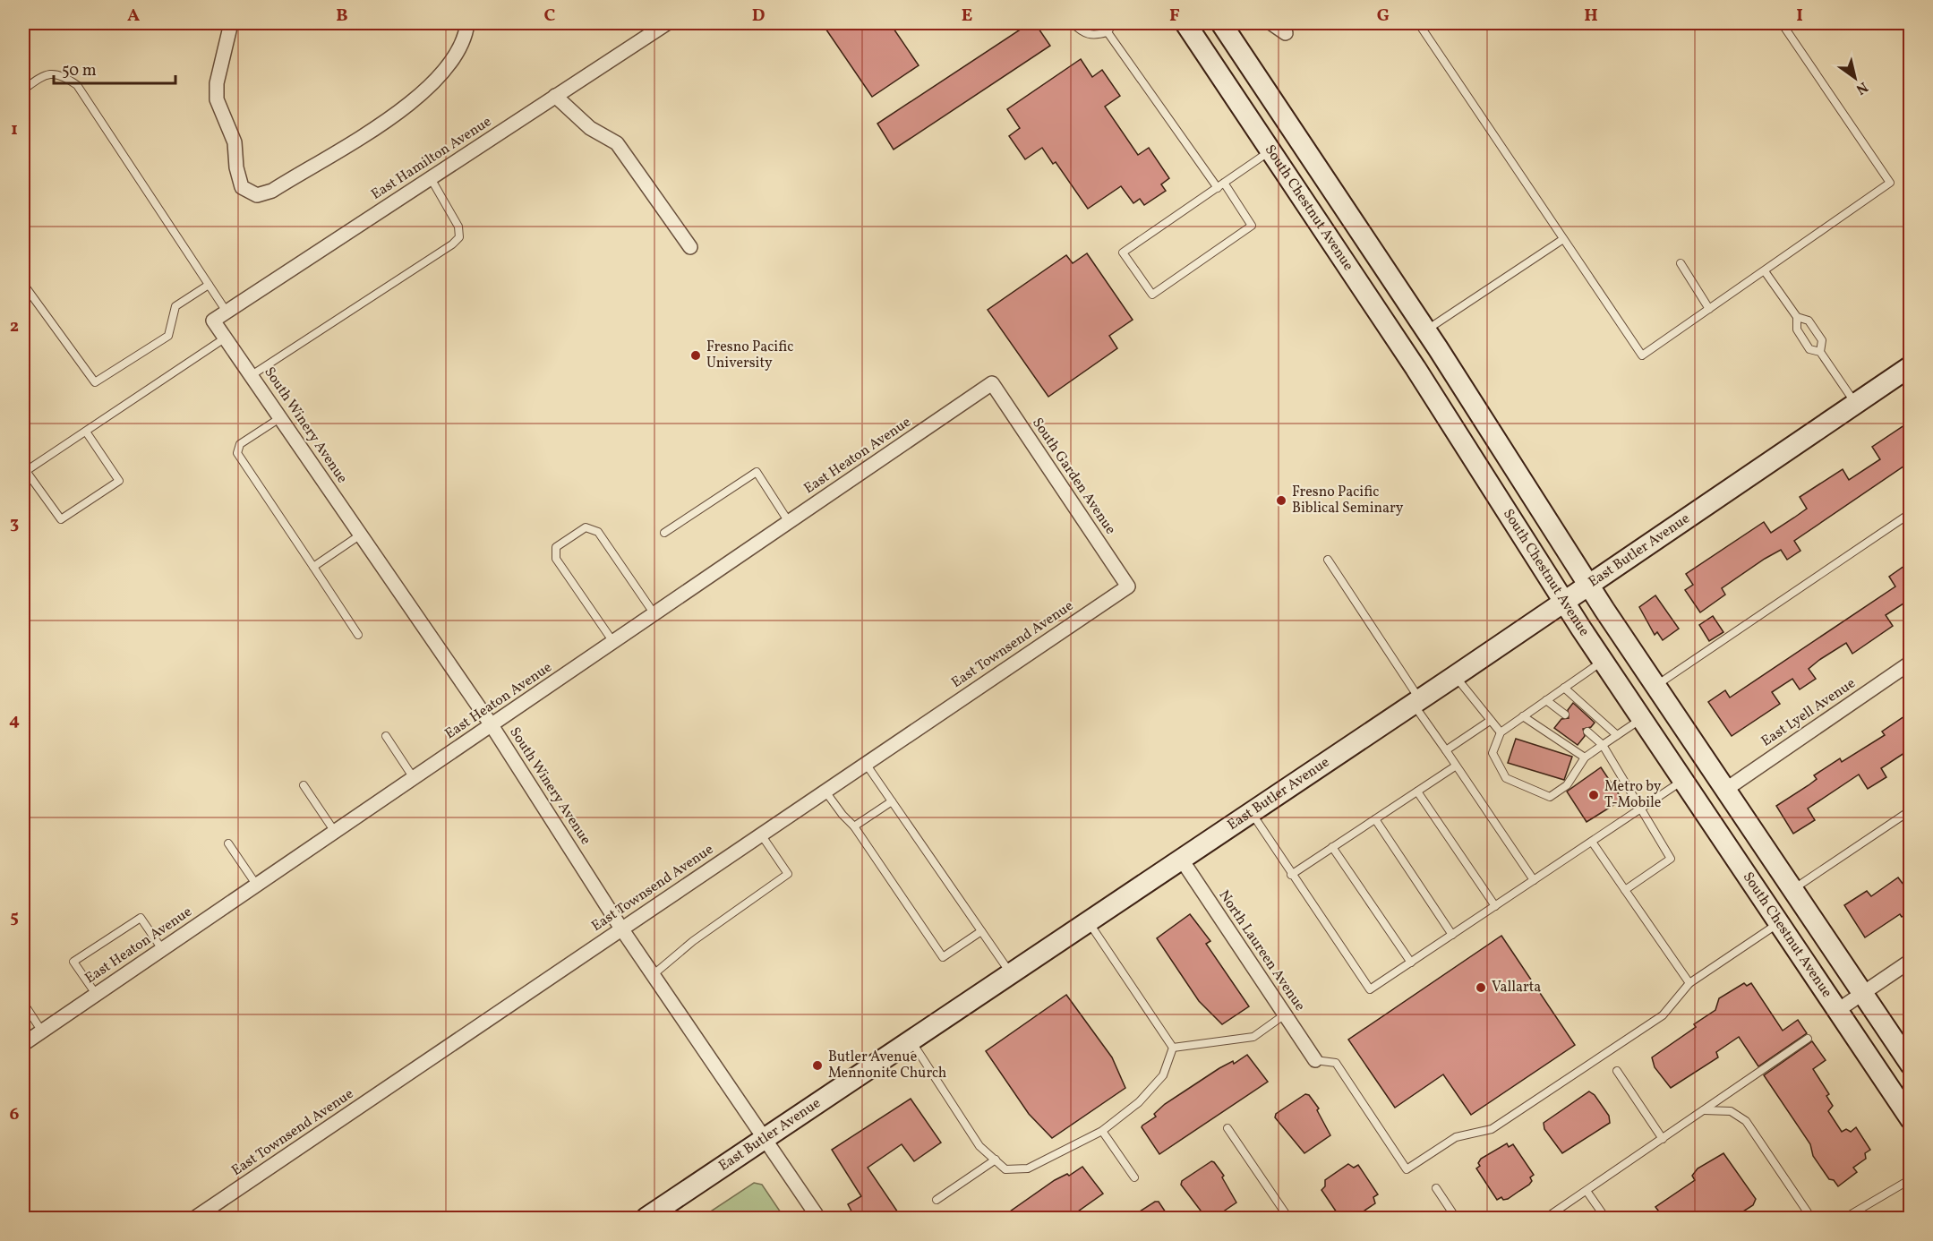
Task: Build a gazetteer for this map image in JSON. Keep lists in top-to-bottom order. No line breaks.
{"streets":{"main road":["South Chestnut Avenue","East Butler Avenue"],"street":["East Hamilton Avenue","South Winery Avenue","East Heaton Avenue","South Garden Avenue","East Townsend Avenue","East Lyell Avenue","North Laureen Avenue"]},"crossings":[["East Hamilton Avenue","South Winery Avenue"],["South Chestnut Avenue","East Butler Avenue"],["South Chestnut Avenue","East Lyell Avenue"],["South Winery Avenue","East Heaton Avenue"],["South Winery Avenue","East Butler Avenue"],["South Winery Avenue","East Townsend Avenue"],["East Heaton Avenue","South Garden Avenue"],["South Garden Avenue","East Townsend Avenue"],["East Butler Avenue","North Laureen Avenue"]],"places":["Fresno Pacific University","Fresno Pacific Biblical Seminary","Metro by T-Mobile","Vallarta","Butler Avenue Mennonite Church"],"scale_bar":"50 m","north":"bottom right","grid":{"columns":["A","B","C","D","E","F","G","H","I"],"rows":["1","2","3","4","5","6"]}}
